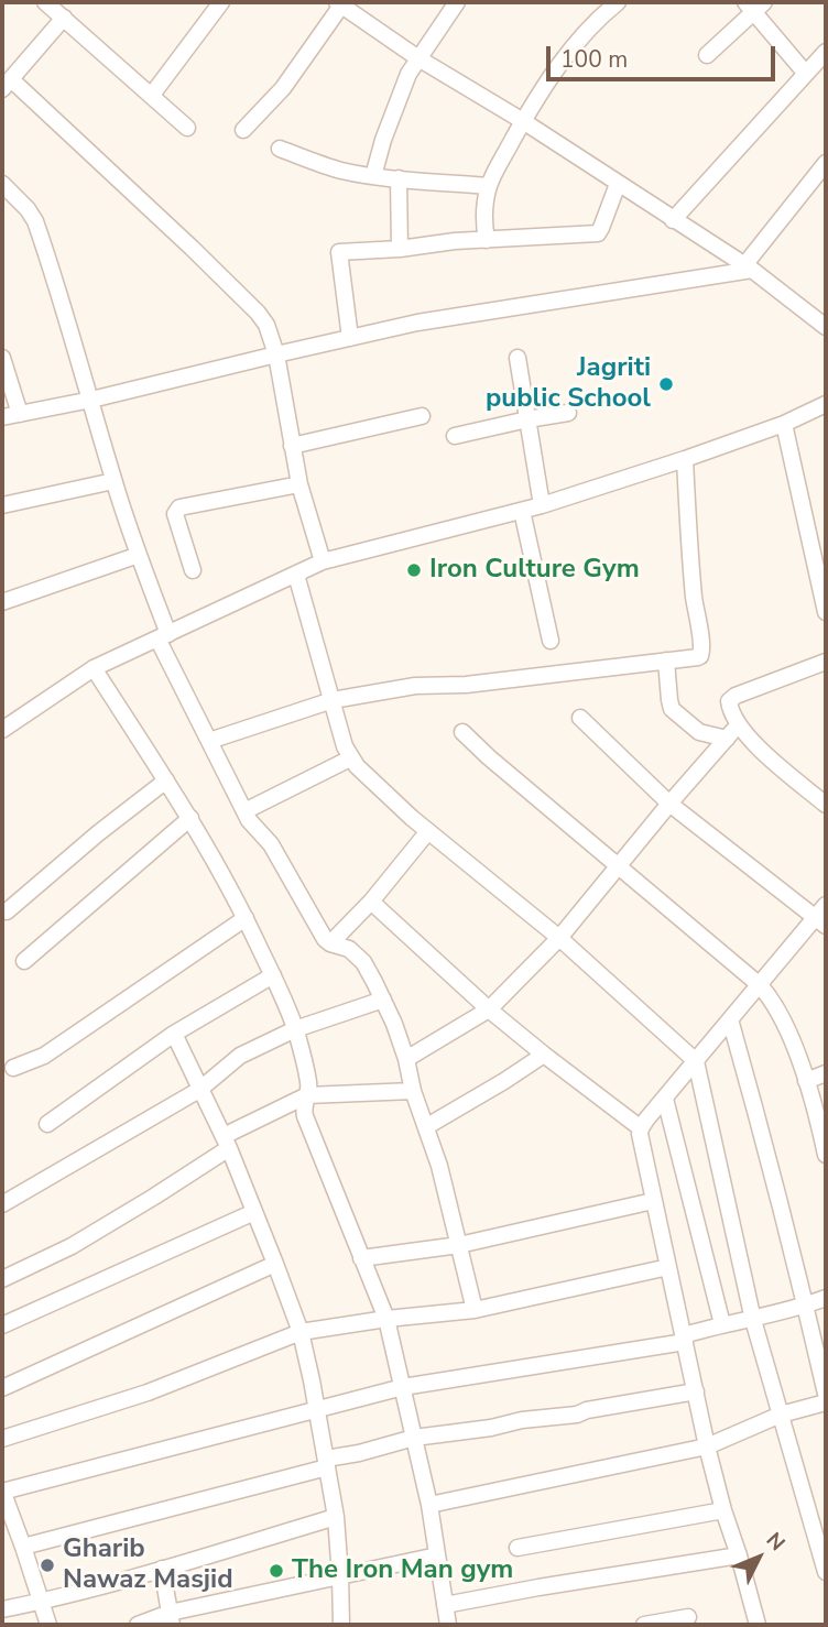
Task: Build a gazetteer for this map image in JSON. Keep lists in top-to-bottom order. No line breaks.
{"places":["Jagriti public School","Iron Culture Gym","Gharib Nawaz Masjid","The Iron Man gym"],"scale_bar":"100 m","north":"top right"}
